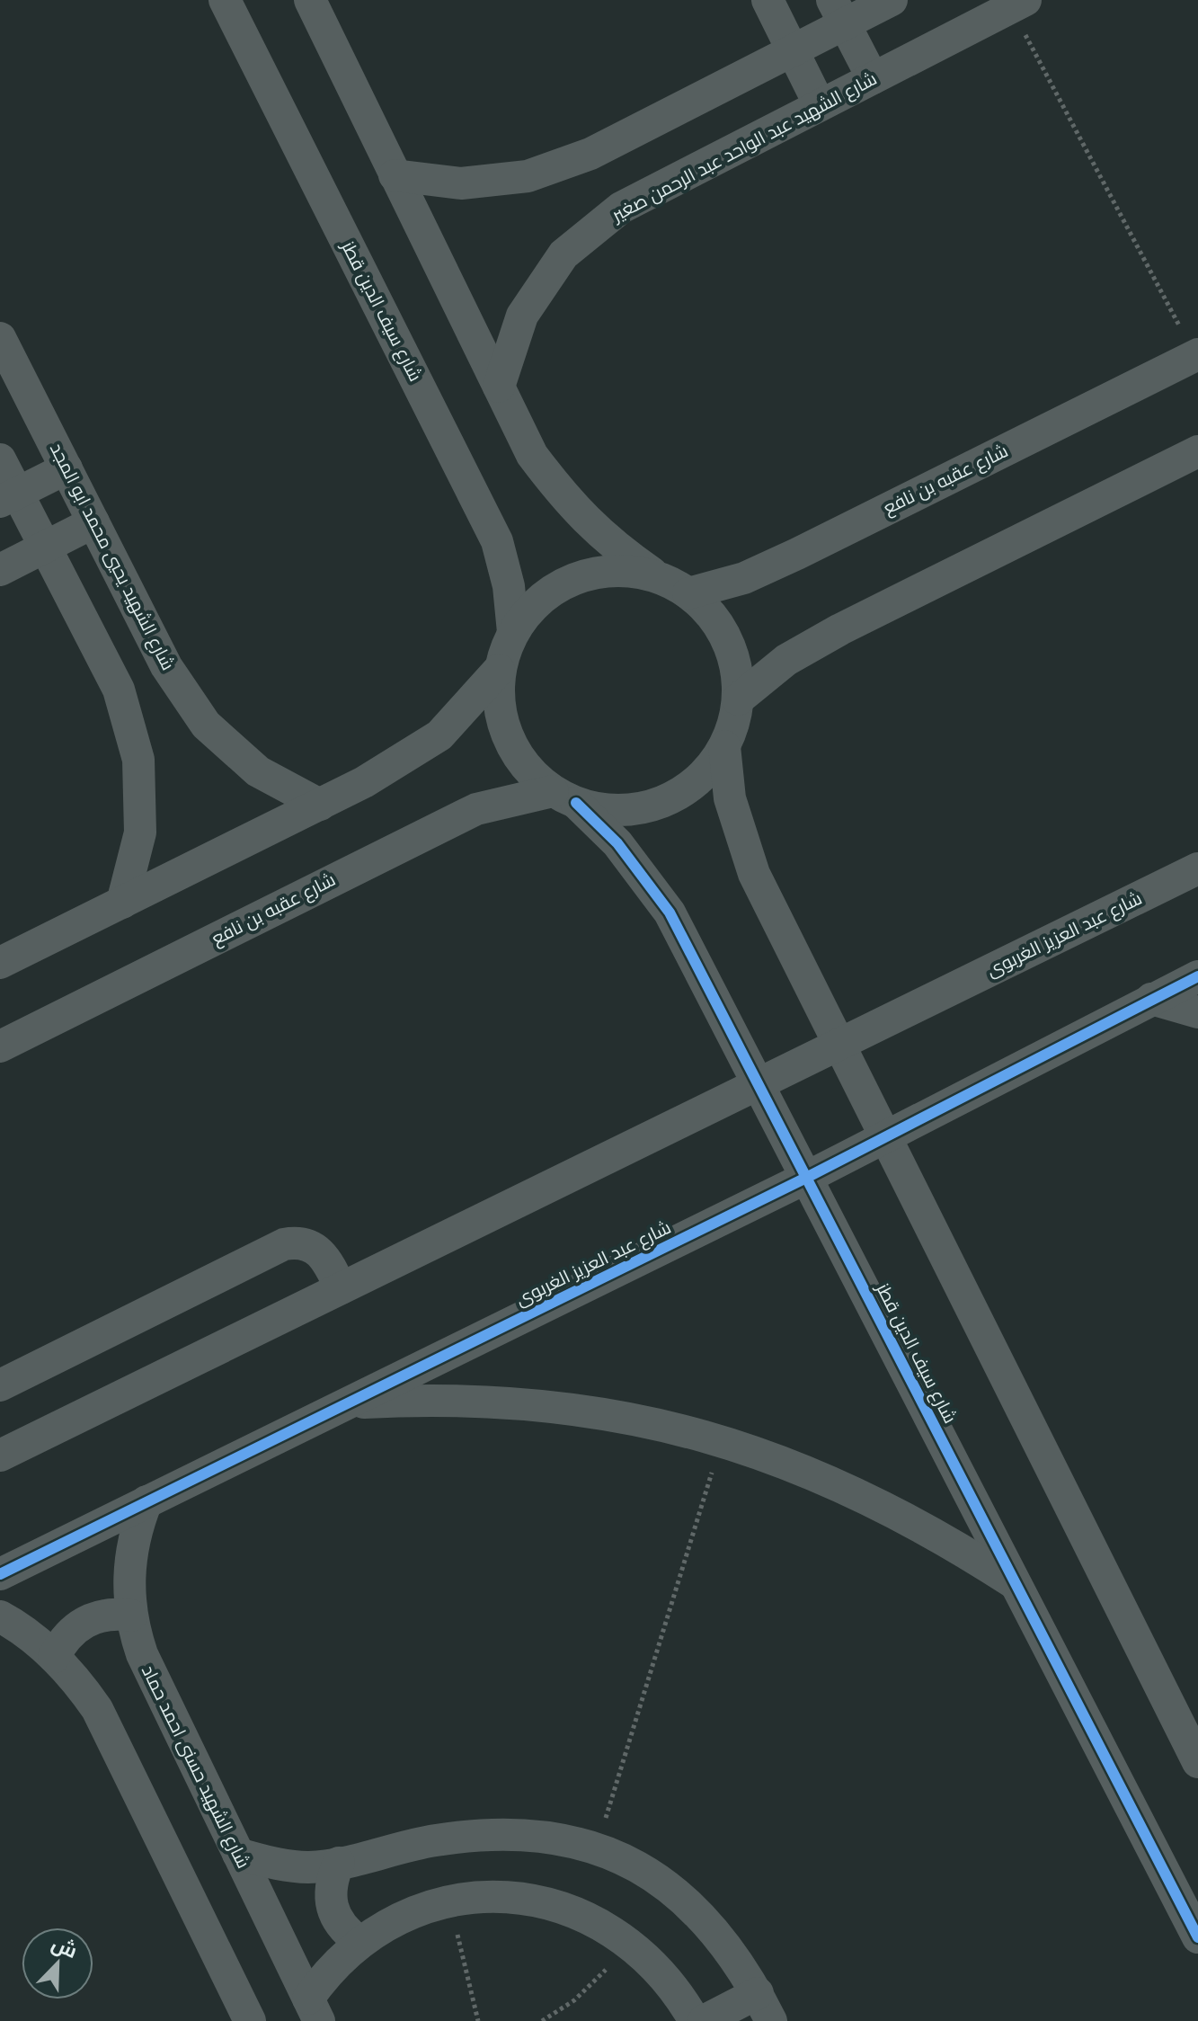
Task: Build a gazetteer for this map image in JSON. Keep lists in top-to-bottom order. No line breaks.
{"streets":{"street":["شارع الشهيد عبد الواحد عبد الرحمن صغير","شارع سيف الدين قطز","شارع عقبه بن نافع","شارع الشهيد يحيي محمد ابو المجد","شارع عبد العزيز الغربوى","شارع الشهيد حسنى احمد حماد"]},"crossings":[["شارع سيف الدين قطز","شارع عقبه بن نافع"],["شارع سيف الدين قطز","شارع عبد العزيز الغربوى"],["شارع عبد العزيز الغربوى","شارع الشهيد حسنى احمد حماد"]],"north":"top right"}
